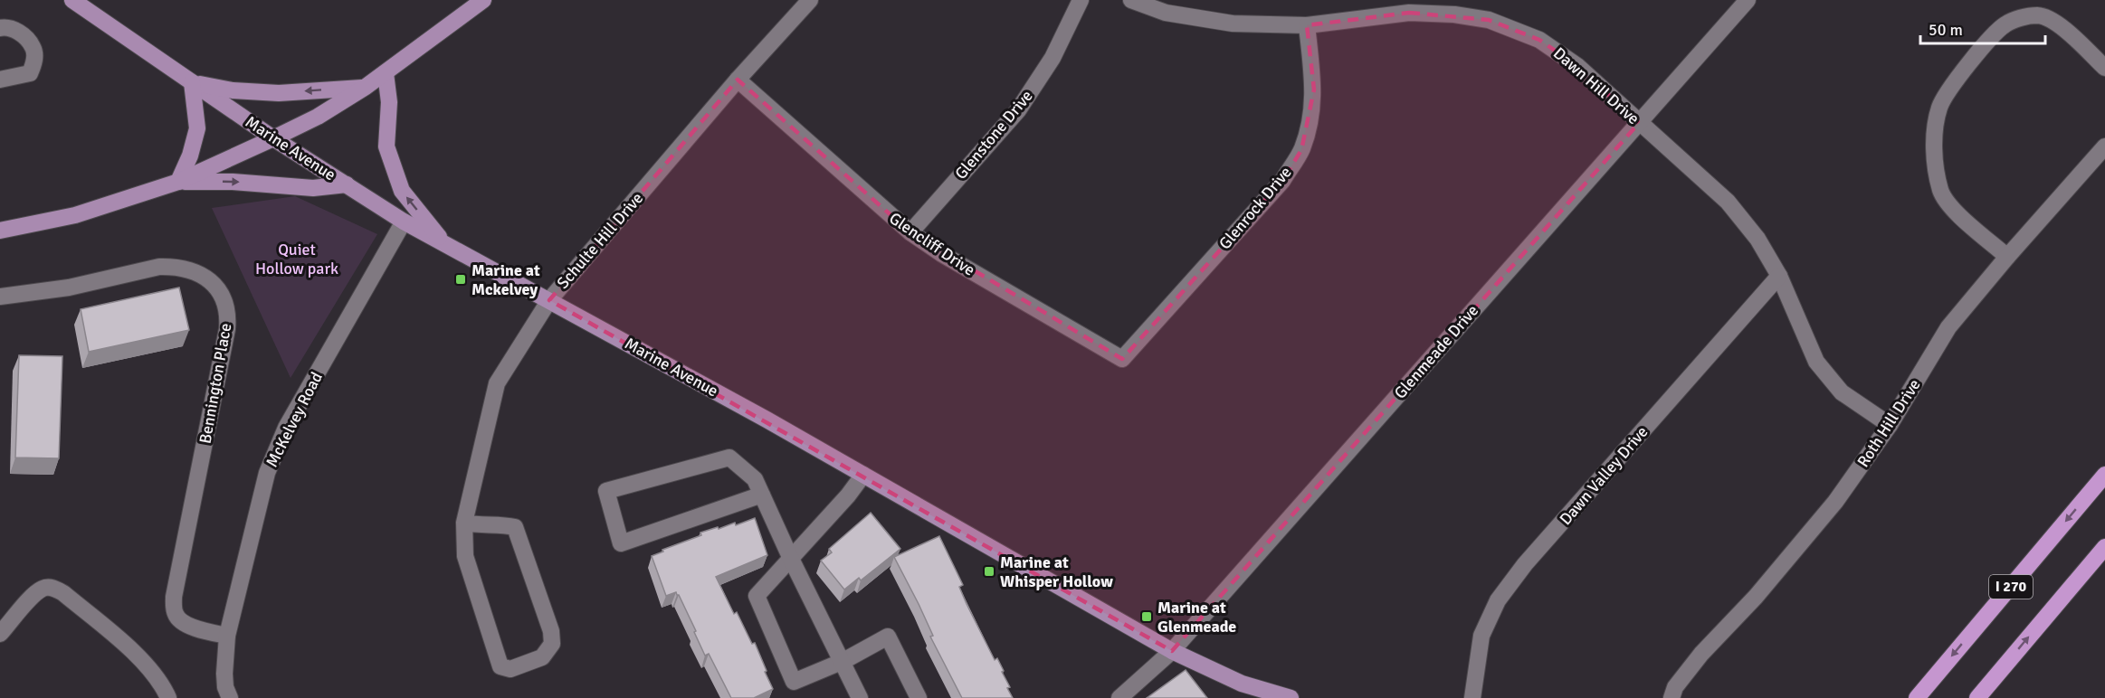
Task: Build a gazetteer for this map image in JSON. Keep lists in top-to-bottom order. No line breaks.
{"streets":{"highway":["I 270"],"main road":["Marine Avenue"],"street":["Dawn Hill Drive","Glenstone Drive","Glenrock Drive","Schulte Hill Drive","Glencliff Drive","Glenmeade Drive","Bennington Place","McKelvey Road","Roth Hill Drive","Dawn Valley Drive"]},"crossings":[["Dawn Hill Drive","Glenrock Drive"],["Dawn Hill Drive","Glenmeade Drive"],["Dawn Hill Drive","Roth Hill Drive"],["Dawn Hill Drive","Dawn Valley Drive"],["Glenstone Drive","Glencliff Drive"],["Marine Avenue","Schulte Hill Drive"],["Marine Avenue","Glenmeade Drive"],["Marine Avenue","McKelvey Road"],["Glenrock Drive","Glencliff Drive"],["Schulte Hill Drive","Glencliff Drive"],["Bennington Place","McKelvey Road"]],"parks":["Quiet Hollow park"],"places":{"transit":["Marine at Mckelvey","Marine at Whisper Hollow","Marine at Glenmeade"]},"scale_bar":"50 m"}
